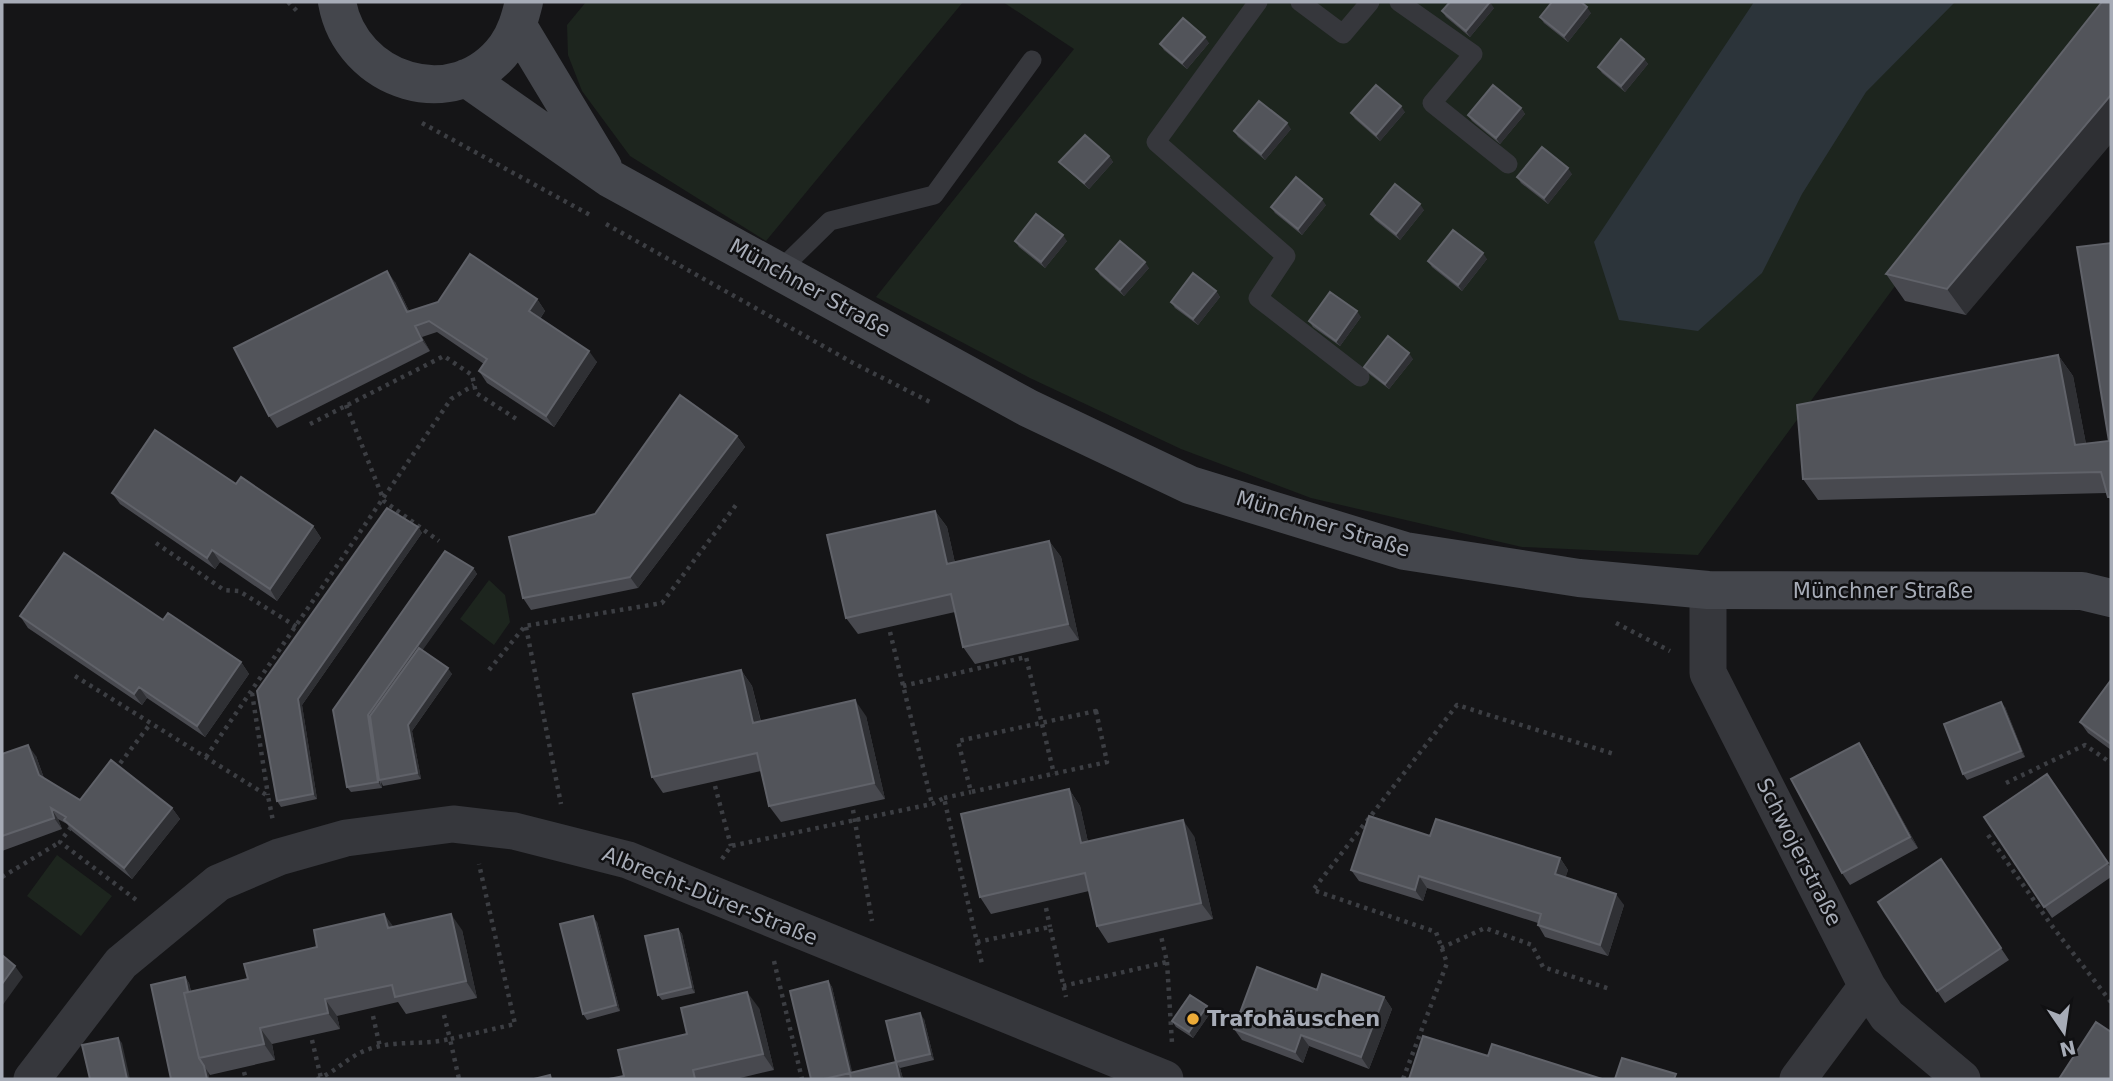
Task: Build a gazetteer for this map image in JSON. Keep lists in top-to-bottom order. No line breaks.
{"streets":{"main road":["Münchner Straße"],"street":["Schwojerstraße","Albrecht-Dürer-Straße"]},"crossings":[["Münchner Straße","Schwojerstraße"]],"places":["Trafohäuschen"],"north":"bottom"}
